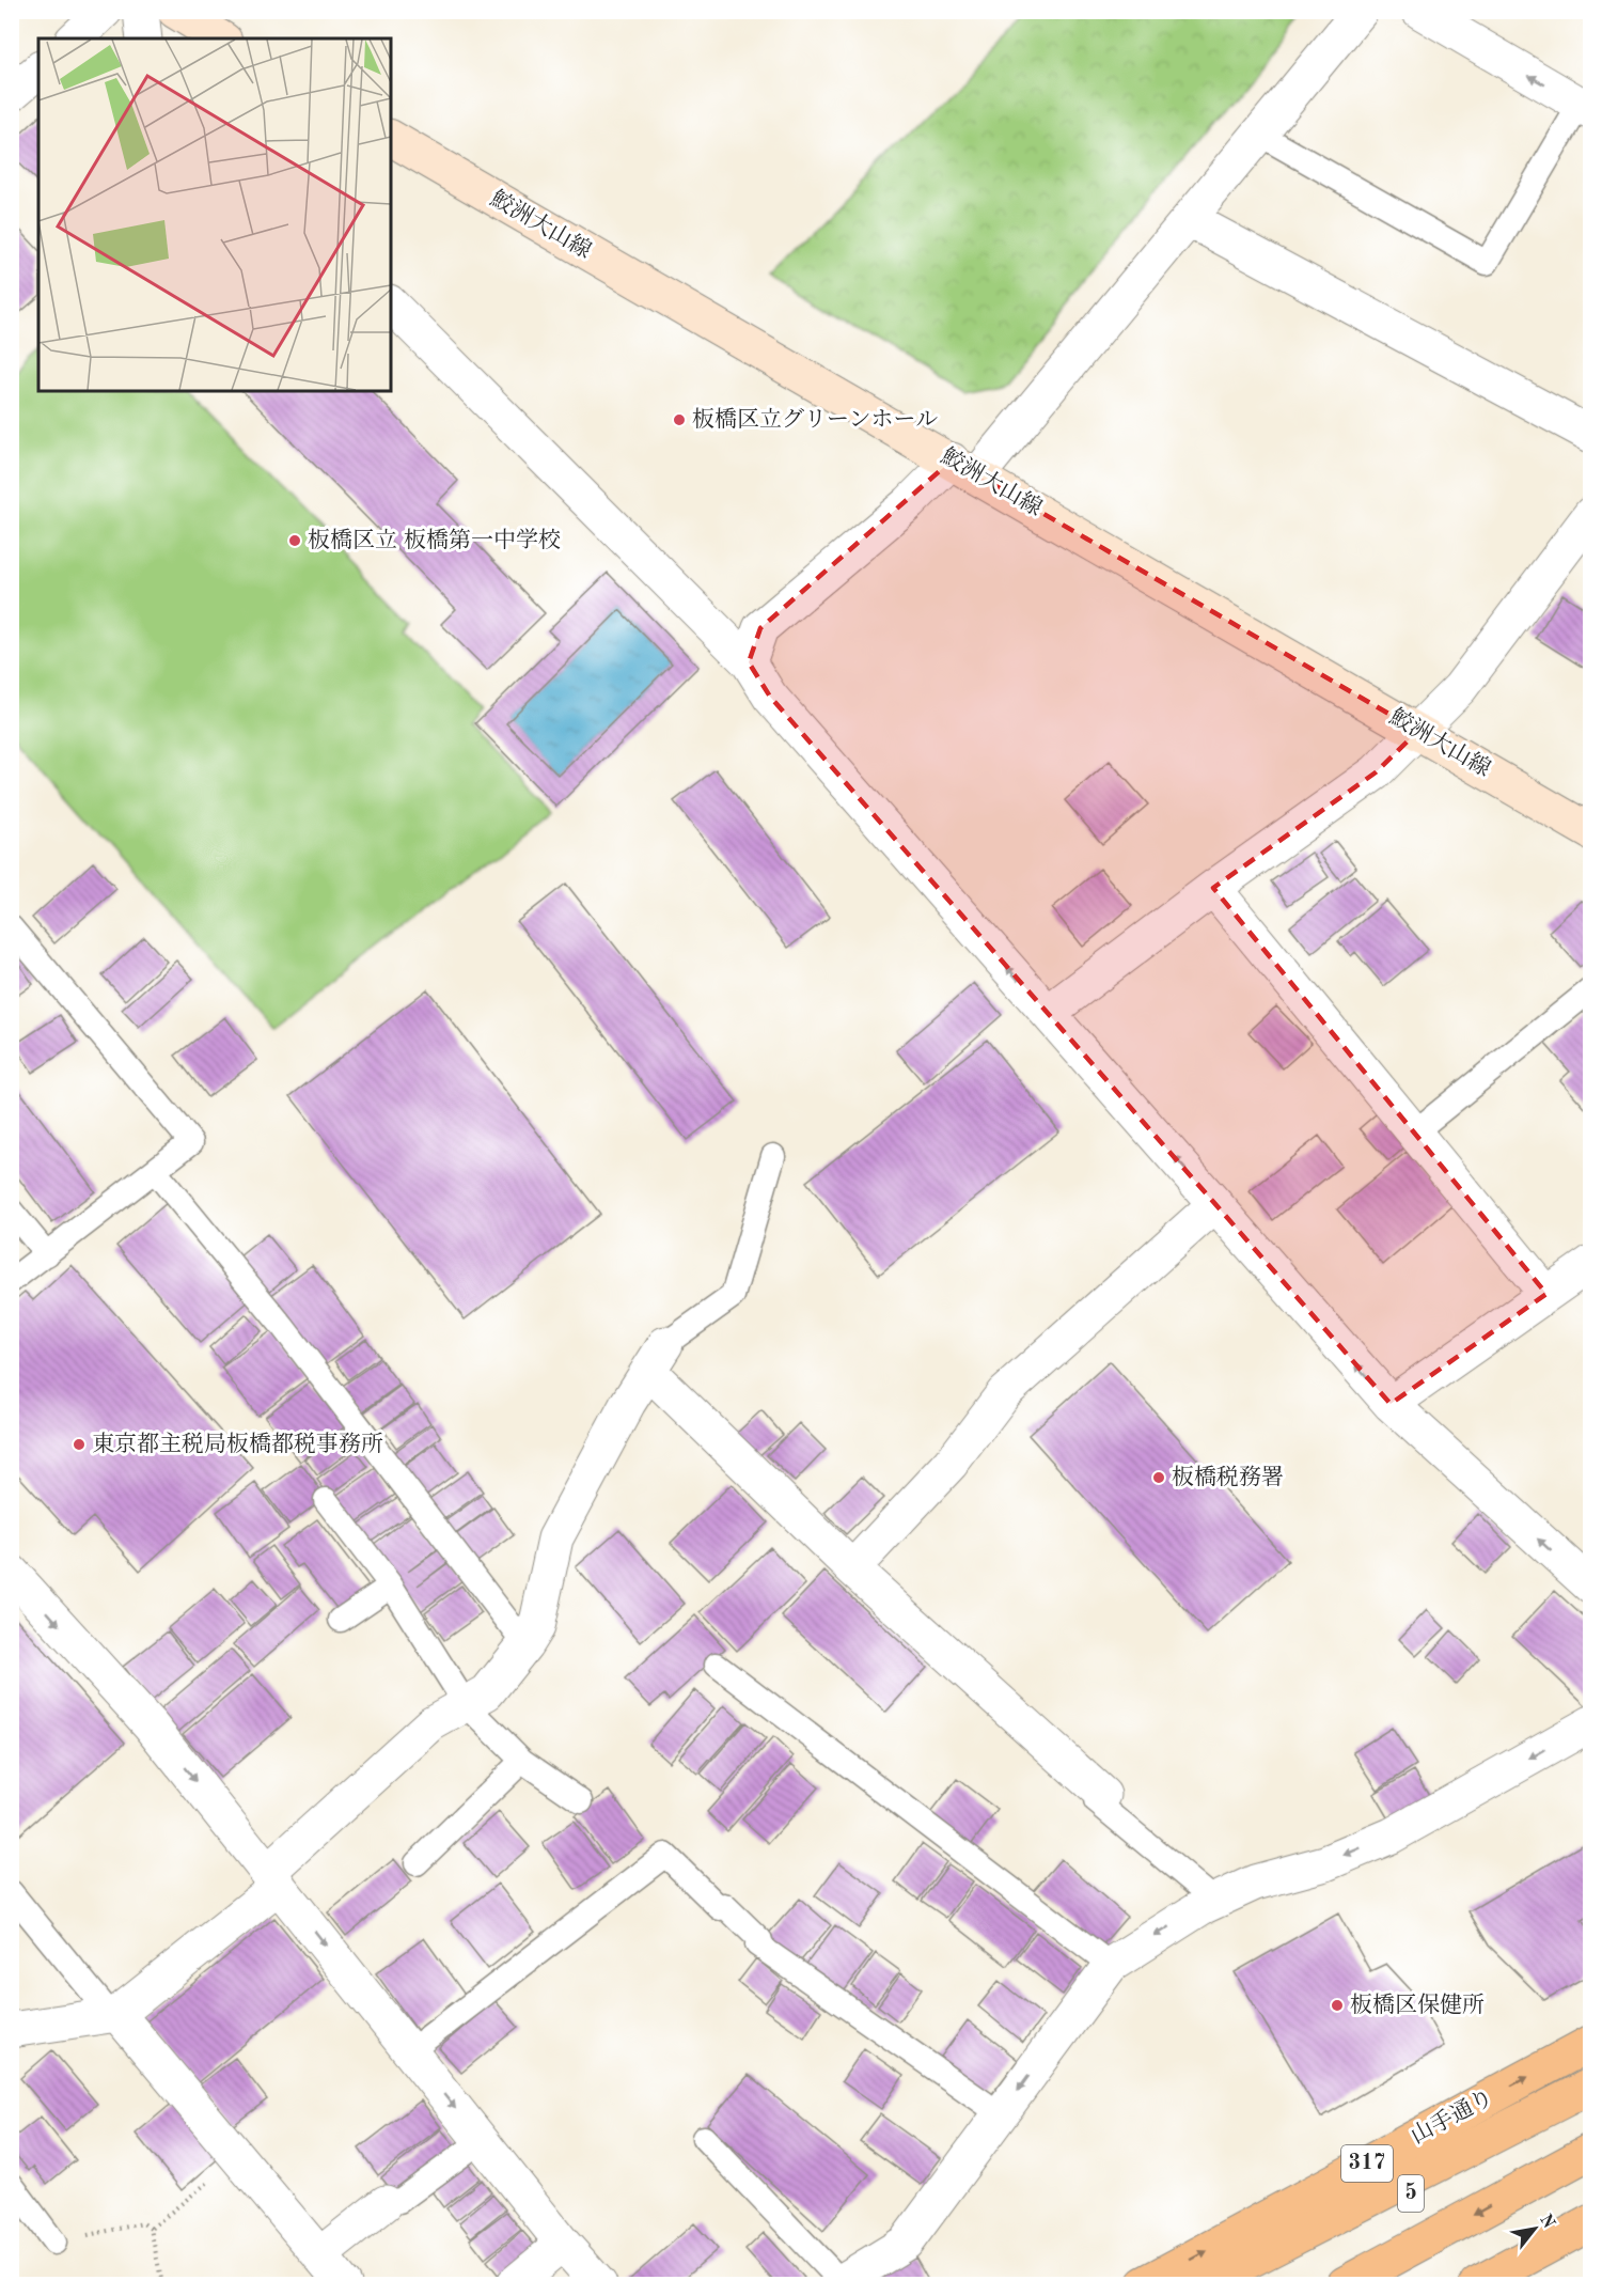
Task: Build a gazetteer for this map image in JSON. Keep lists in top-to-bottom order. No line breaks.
{"streets":{"main road":["鮫洲大山線","山手通り","317","5"]},"places":["板橋区立グリーンホール","板橋区立 板橋第一中学校","東京都主税局板橋都税事務所","板橋税務署","板橋区保健所"],"north":"top right"}
